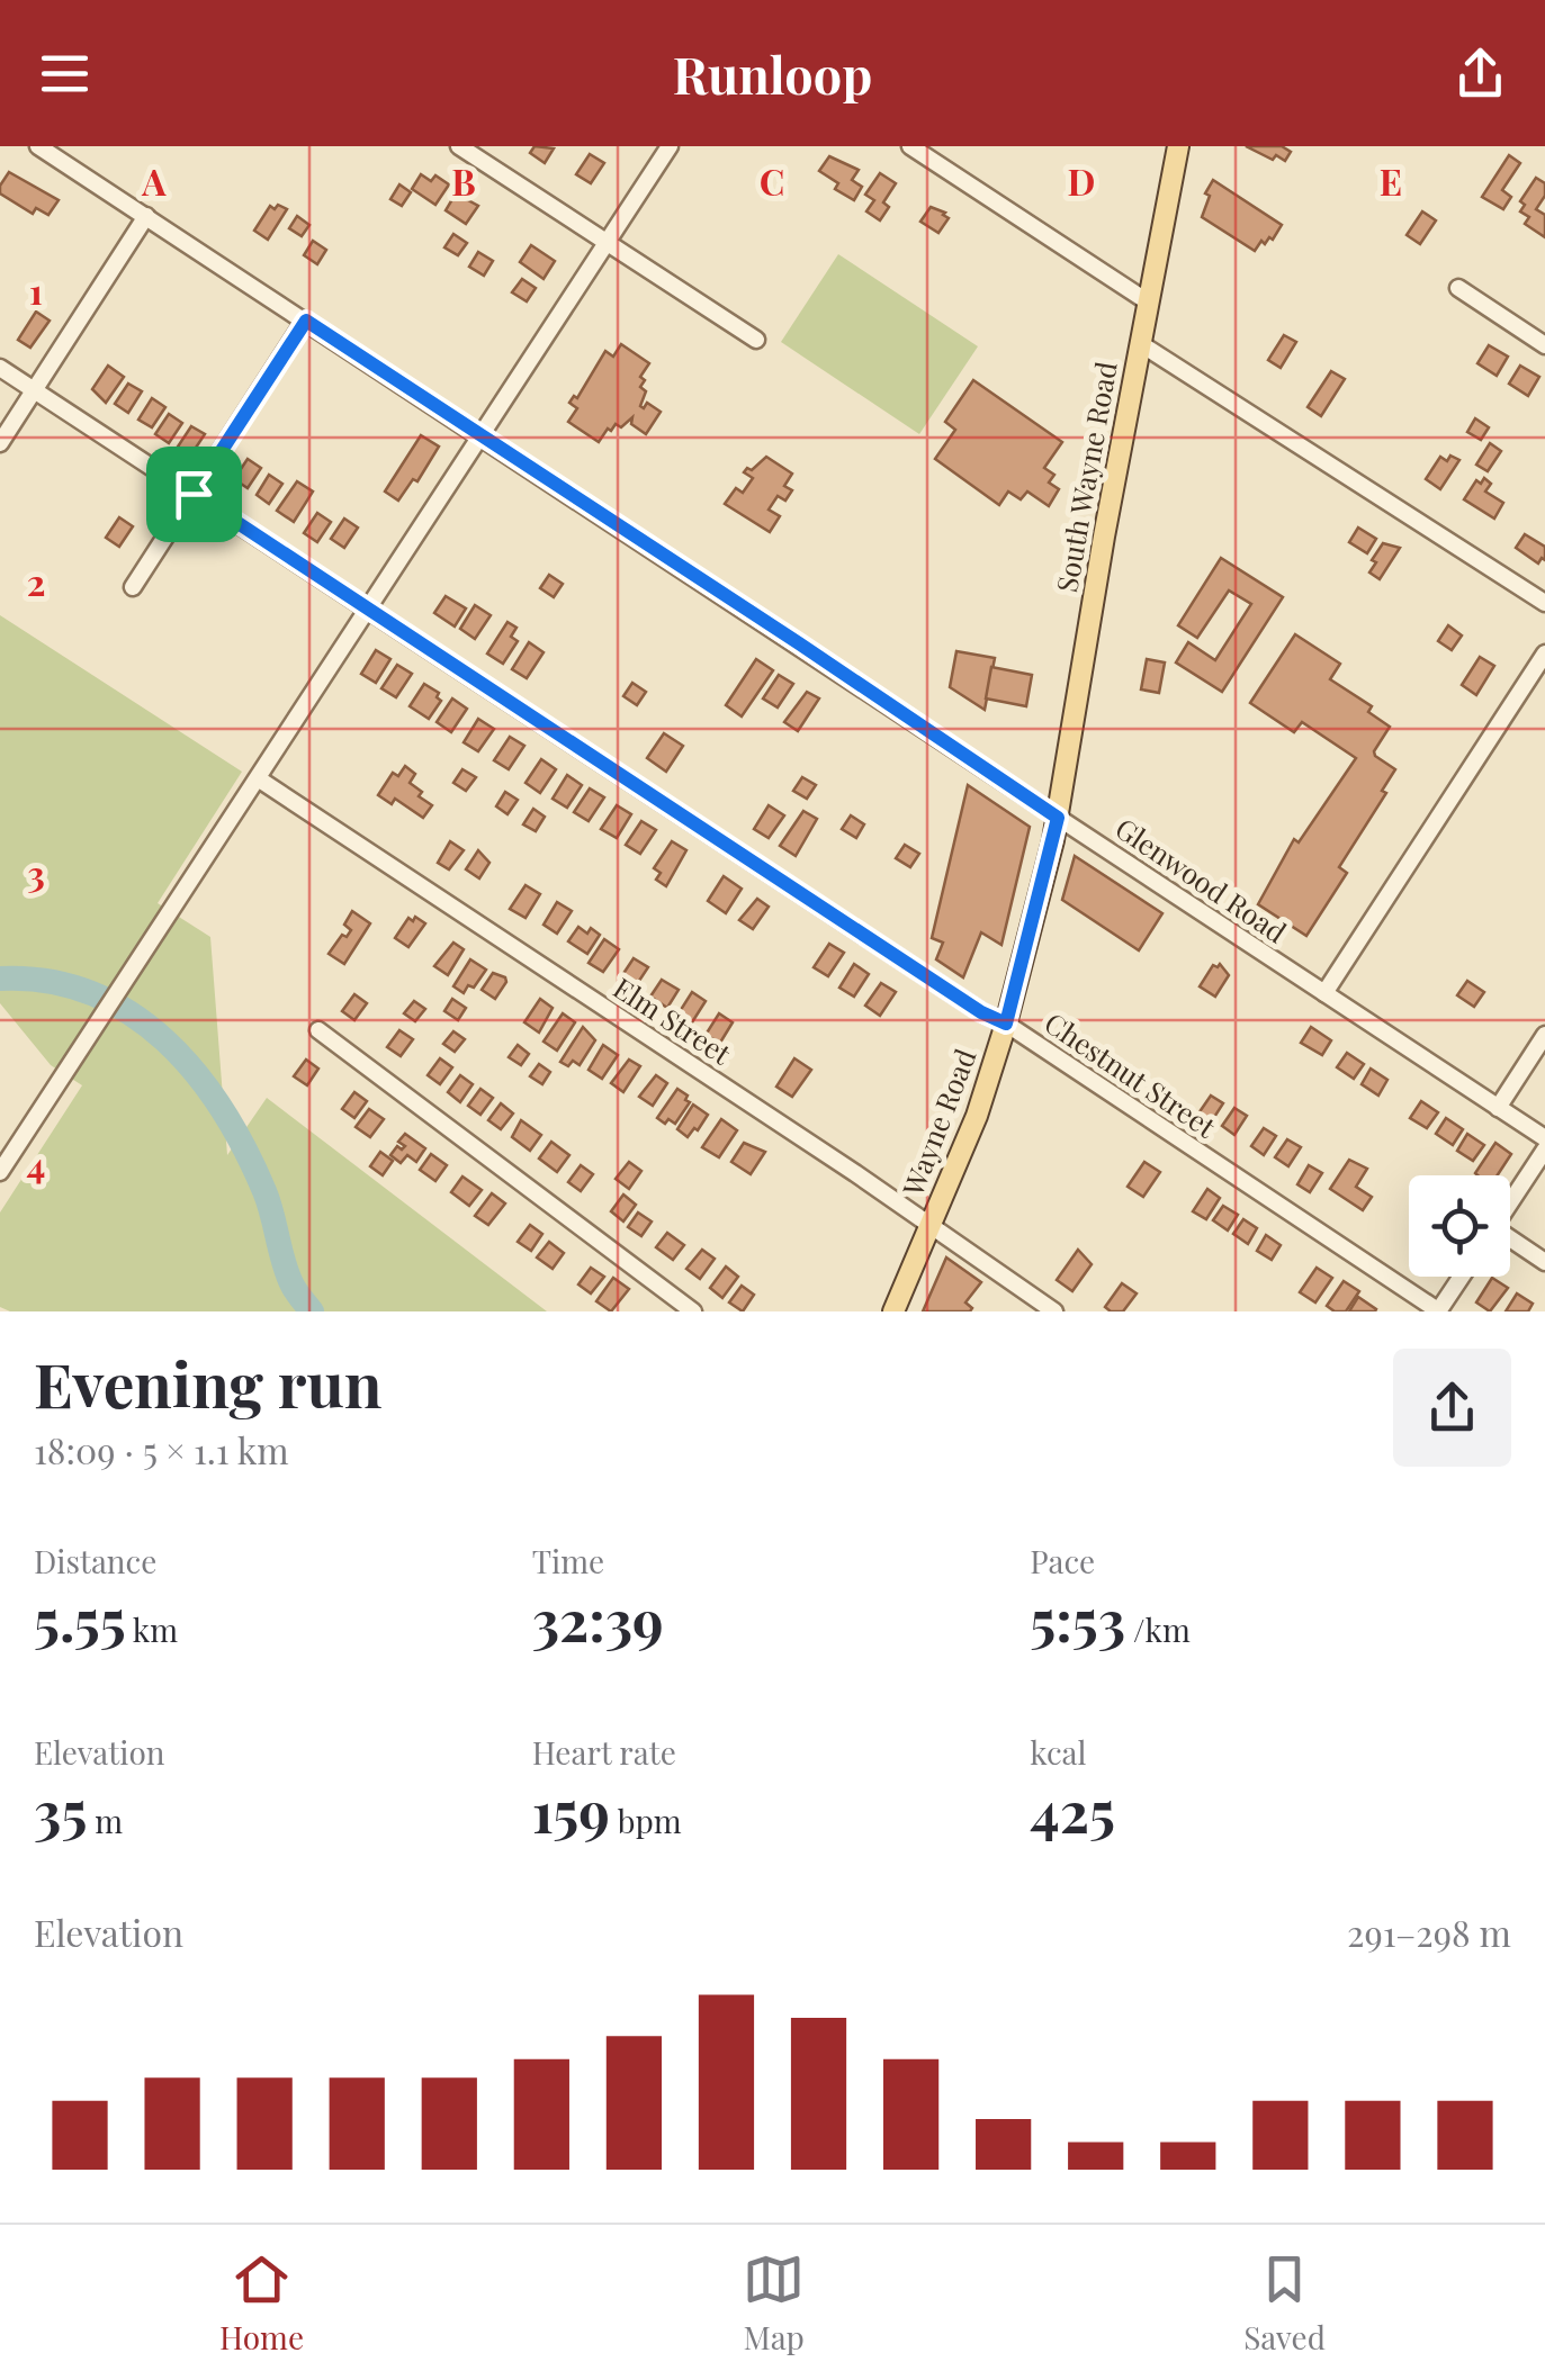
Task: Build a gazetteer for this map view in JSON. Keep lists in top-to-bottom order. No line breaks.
{"streets":{"main road":["South Wayne Road","Wayne Road"],"street":["Glenwood Road","Elm Street","Chestnut Street"]},"crossings":[["South Wayne Road","Glenwood Road"],["South Wayne Road","Wayne Road"],["Glenwood Road","Wayne Road"],["Elm Street","Wayne Road"],["Chestnut Street","Wayne Road"]],"page":{"header":"Runloop","heading":["Evening run","18:09 · 5 × 1.1 km"],"stats":[["Distance","5.55 km"],["Time","32:39"],["Pace","5:53 /km"],["Elevation","35 m"],["Heart rate","159 bpm"],["kcal","425"]],"chart":["Elevation","291–298 m"],"tabs":["Home","Map","Saved"]},"grid":{"columns":["A","B","C","D","E"],"rows":["1","2","3","4"]}}
